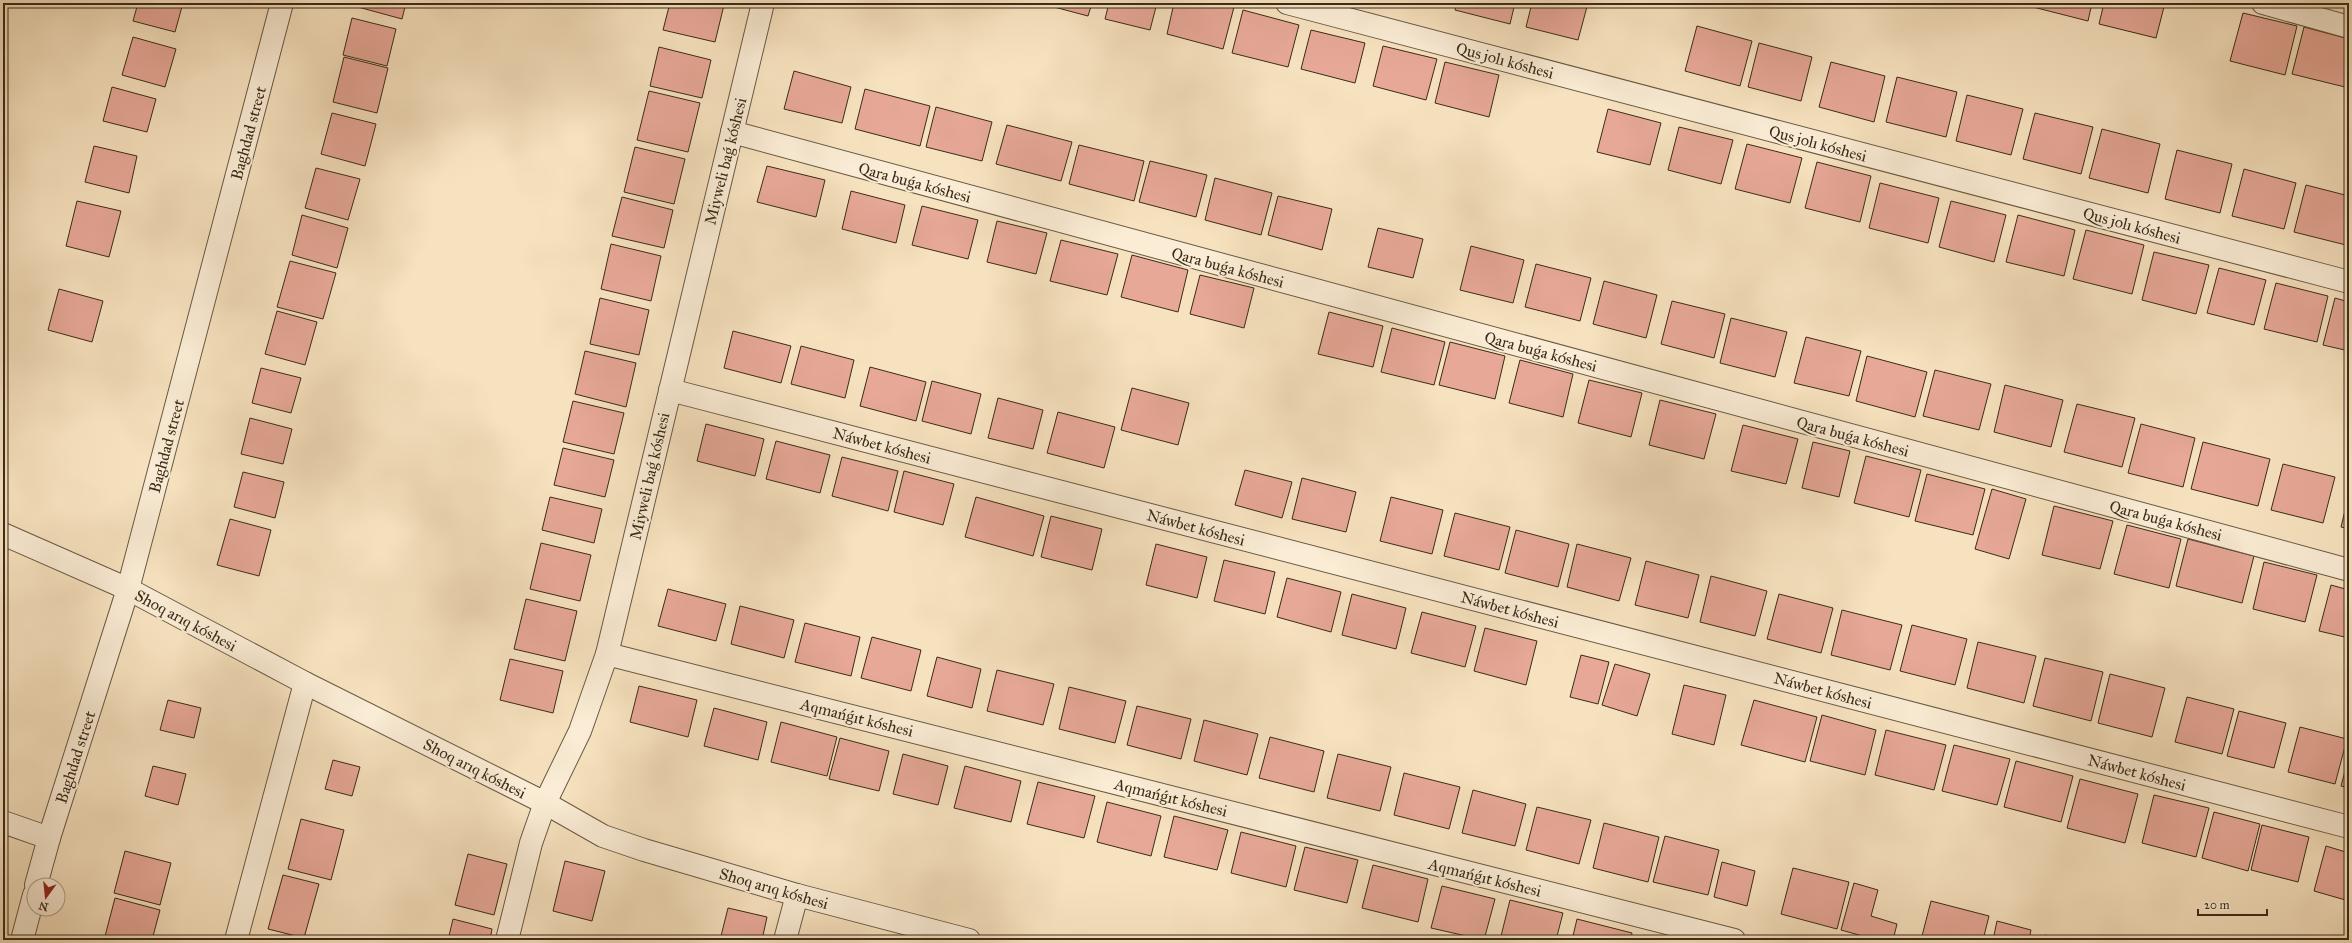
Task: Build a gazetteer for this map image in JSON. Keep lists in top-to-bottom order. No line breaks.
{"streets":{"street":["Qus jolı kóshesi","Baghdad street","Miyweli baǵ kóshesi","Qara buǵa kóshesi","Náwbet kóshesi","Shoq arıq kóshesi","Aqmańǵıt kóshesi"]},"crossings":[["Baghdad street","Shoq arıq kóshesi"],["Miyweli baǵ kóshesi","Qara buǵa kóshesi"],["Miyweli baǵ kóshesi","Náwbet kóshesi"],["Miyweli baǵ kóshesi","Shoq arıq kóshesi"],["Miyweli baǵ kóshesi","Aqmańǵıt kóshesi"]],"scale_bar":"20 m","north":"bottom"}
